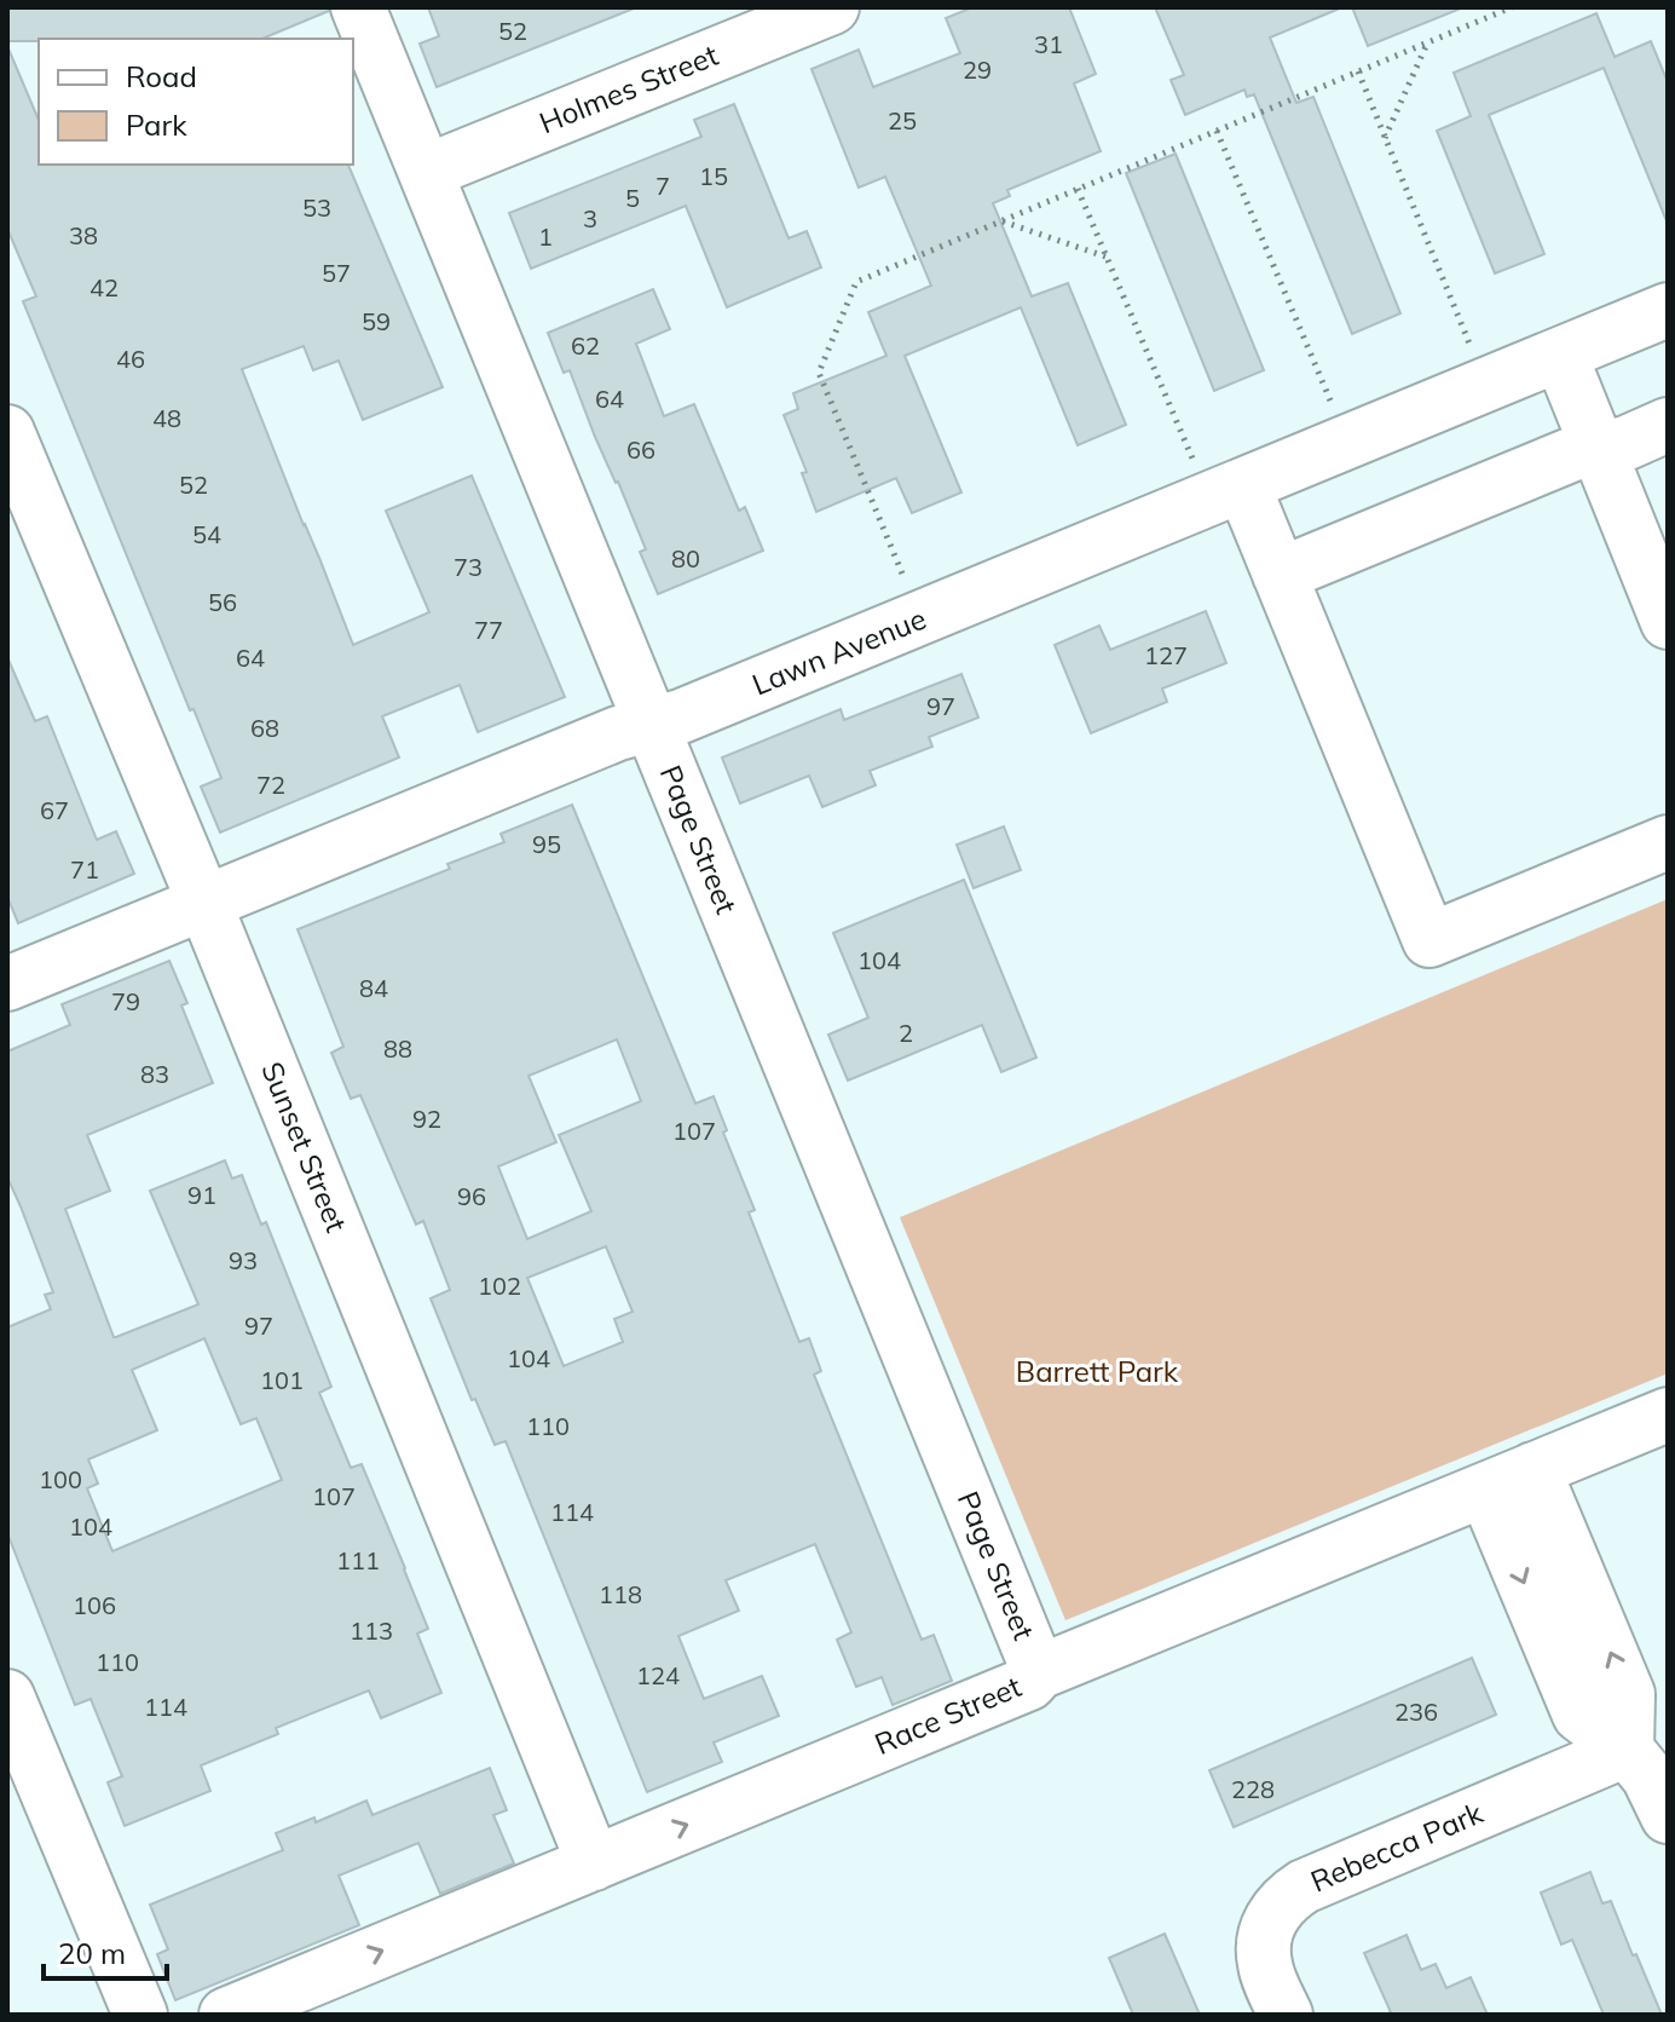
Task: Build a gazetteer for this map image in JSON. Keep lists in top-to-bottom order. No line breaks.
{"streets":{"street":["Holmes Street","Lawn Avenue","Page Street","Sunset Street","Race Street","Rebecca Park"]},"crossings":[["Holmes Street","Page Street"],["Lawn Avenue","Page Street"],["Lawn Avenue","Sunset Street"],["Page Street","Race Street"],["Sunset Street","Race Street"]],"one_way":["Race Street"],"parks":["Barrett Park"],"house_numbers":["52","31","29","25","15","7","5","53","3","38","1","57","42","59","62","46","64","48","66","52","54","80","73","56","77","127","64","97","68","72","67","95","71","104","84","79","2","88","83","92","107","91","96","93","102","97","104","101","110","100","107","114","104","111","118","106","113","110","124","114","236","228"],"legend":["Road","Park"],"scale_bar":"20 m"}
